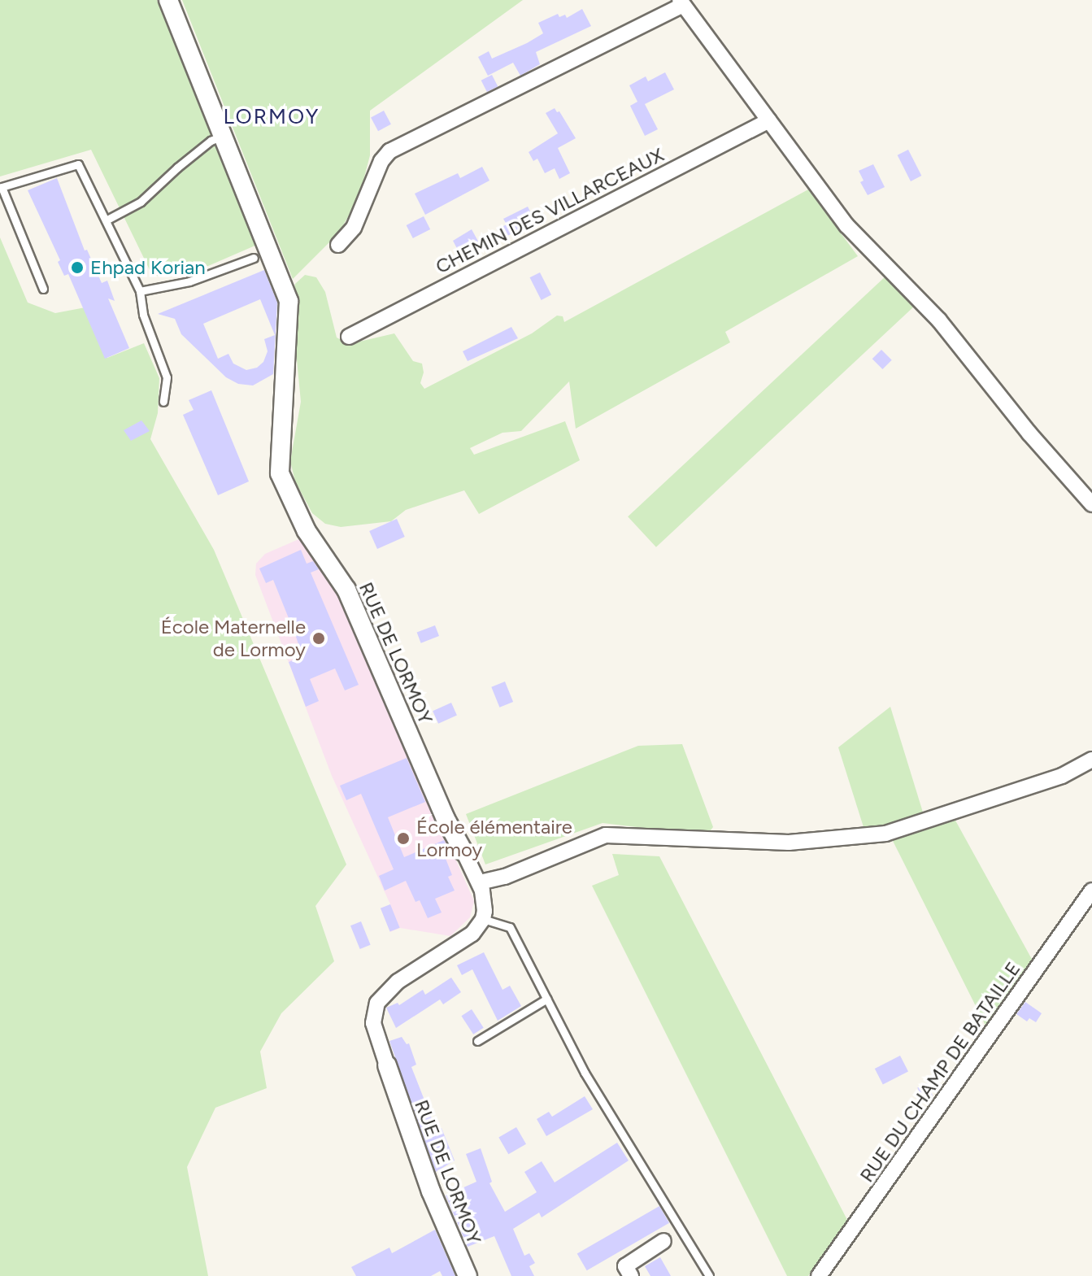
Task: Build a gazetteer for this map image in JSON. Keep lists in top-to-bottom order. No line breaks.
{"streets":{"street":["CHEMIN DES VILLARCEAUX","RUE DE LORMOY","RUE DU CHAMP DE BATAILLE"]},"districts":["LORMOY"],"places":["Ehpad Korian","École Maternelle de Lormoy","École élémentaire Lormoy"]}
